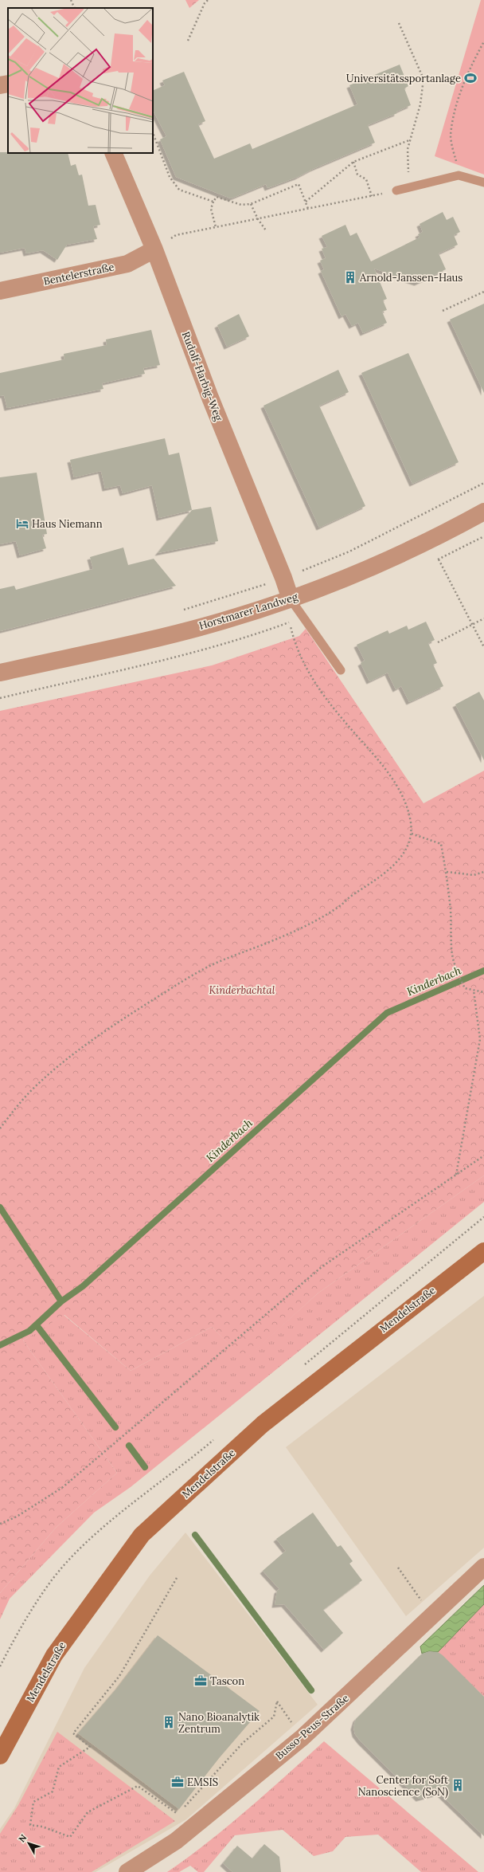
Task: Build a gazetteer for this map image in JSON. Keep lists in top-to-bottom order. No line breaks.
{"streets":{"main road":["Mendelstraße"],"street":["Bentelerstraße","Rudolf-Harbig-Weg","Horstmarer Landweg","Busso-Peus-Straße"]},"crossings":[["Bentelerstraße","Rudolf-Harbig-Weg"],["Rudolf-Harbig-Weg","Horstmarer Landweg"]],"water":["Kinderbach"],"parks":["Kinderbachtal"],"places":{"sports":["Universitätssportanlage"],"building":["Arnold-Janssen-Haus","Nano Bioanalytik Zentrum","Center for Soft Nanoscience (SoN)"],"hotel":["Haus Niemann"],"office":["Tascon","EMSIS"]},"north":"top left"}
